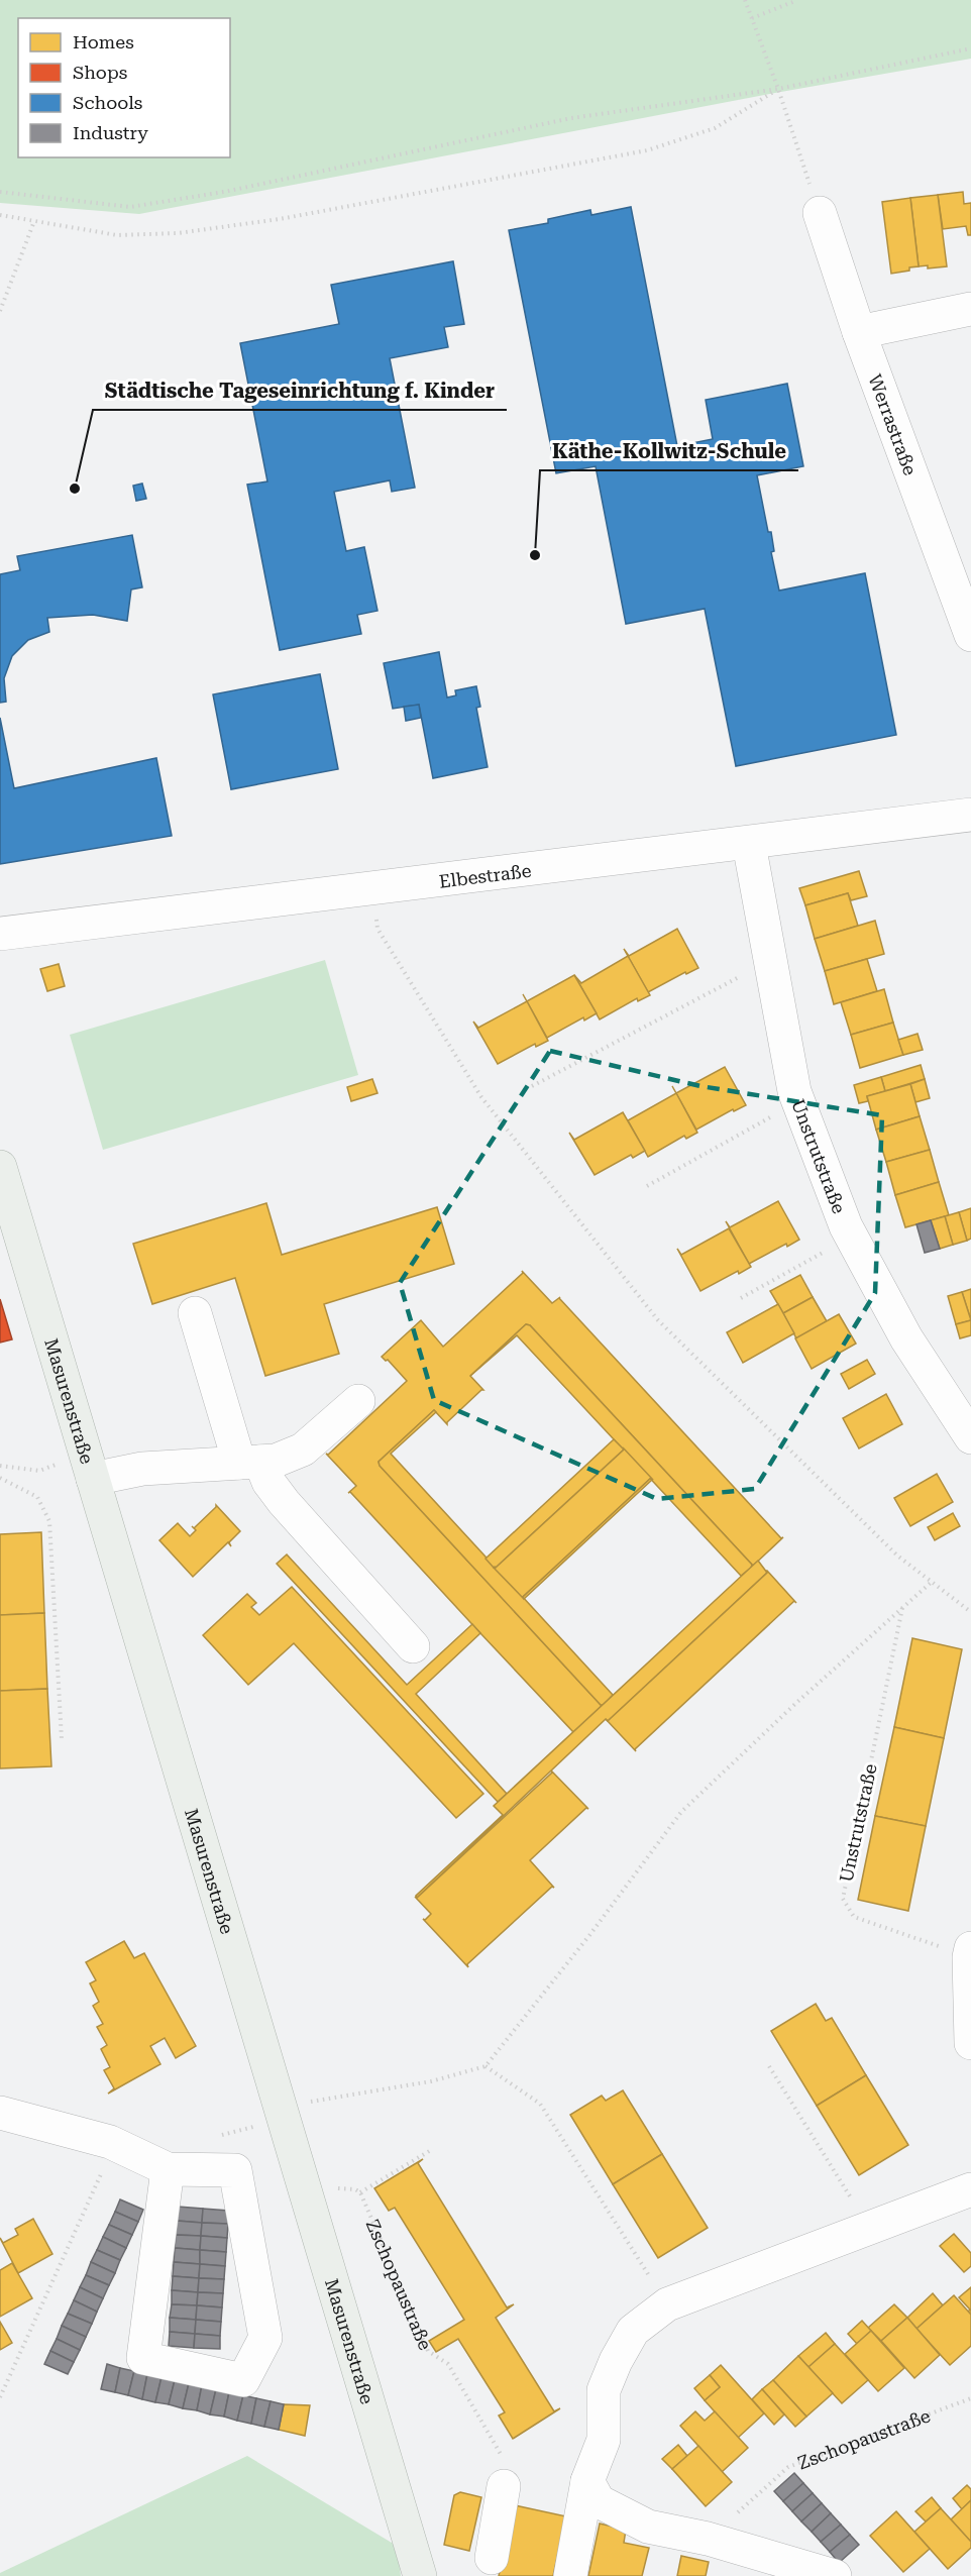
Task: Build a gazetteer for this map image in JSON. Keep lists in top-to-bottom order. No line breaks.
{"streets":{"main road":["Masurenstraße"],"street":["Werrastraße","Elbestraße","Unstrutstraße"],"path":["Zschopaustraße"]},"crossings":[["Elbestraße","Unstrutstraße"]],"places":["Städtische Tageseinrichtung f. Kinder","Käthe-Kollwitz-Schule"],"legend":["Homes","Shops","Schools","Industry"]}
